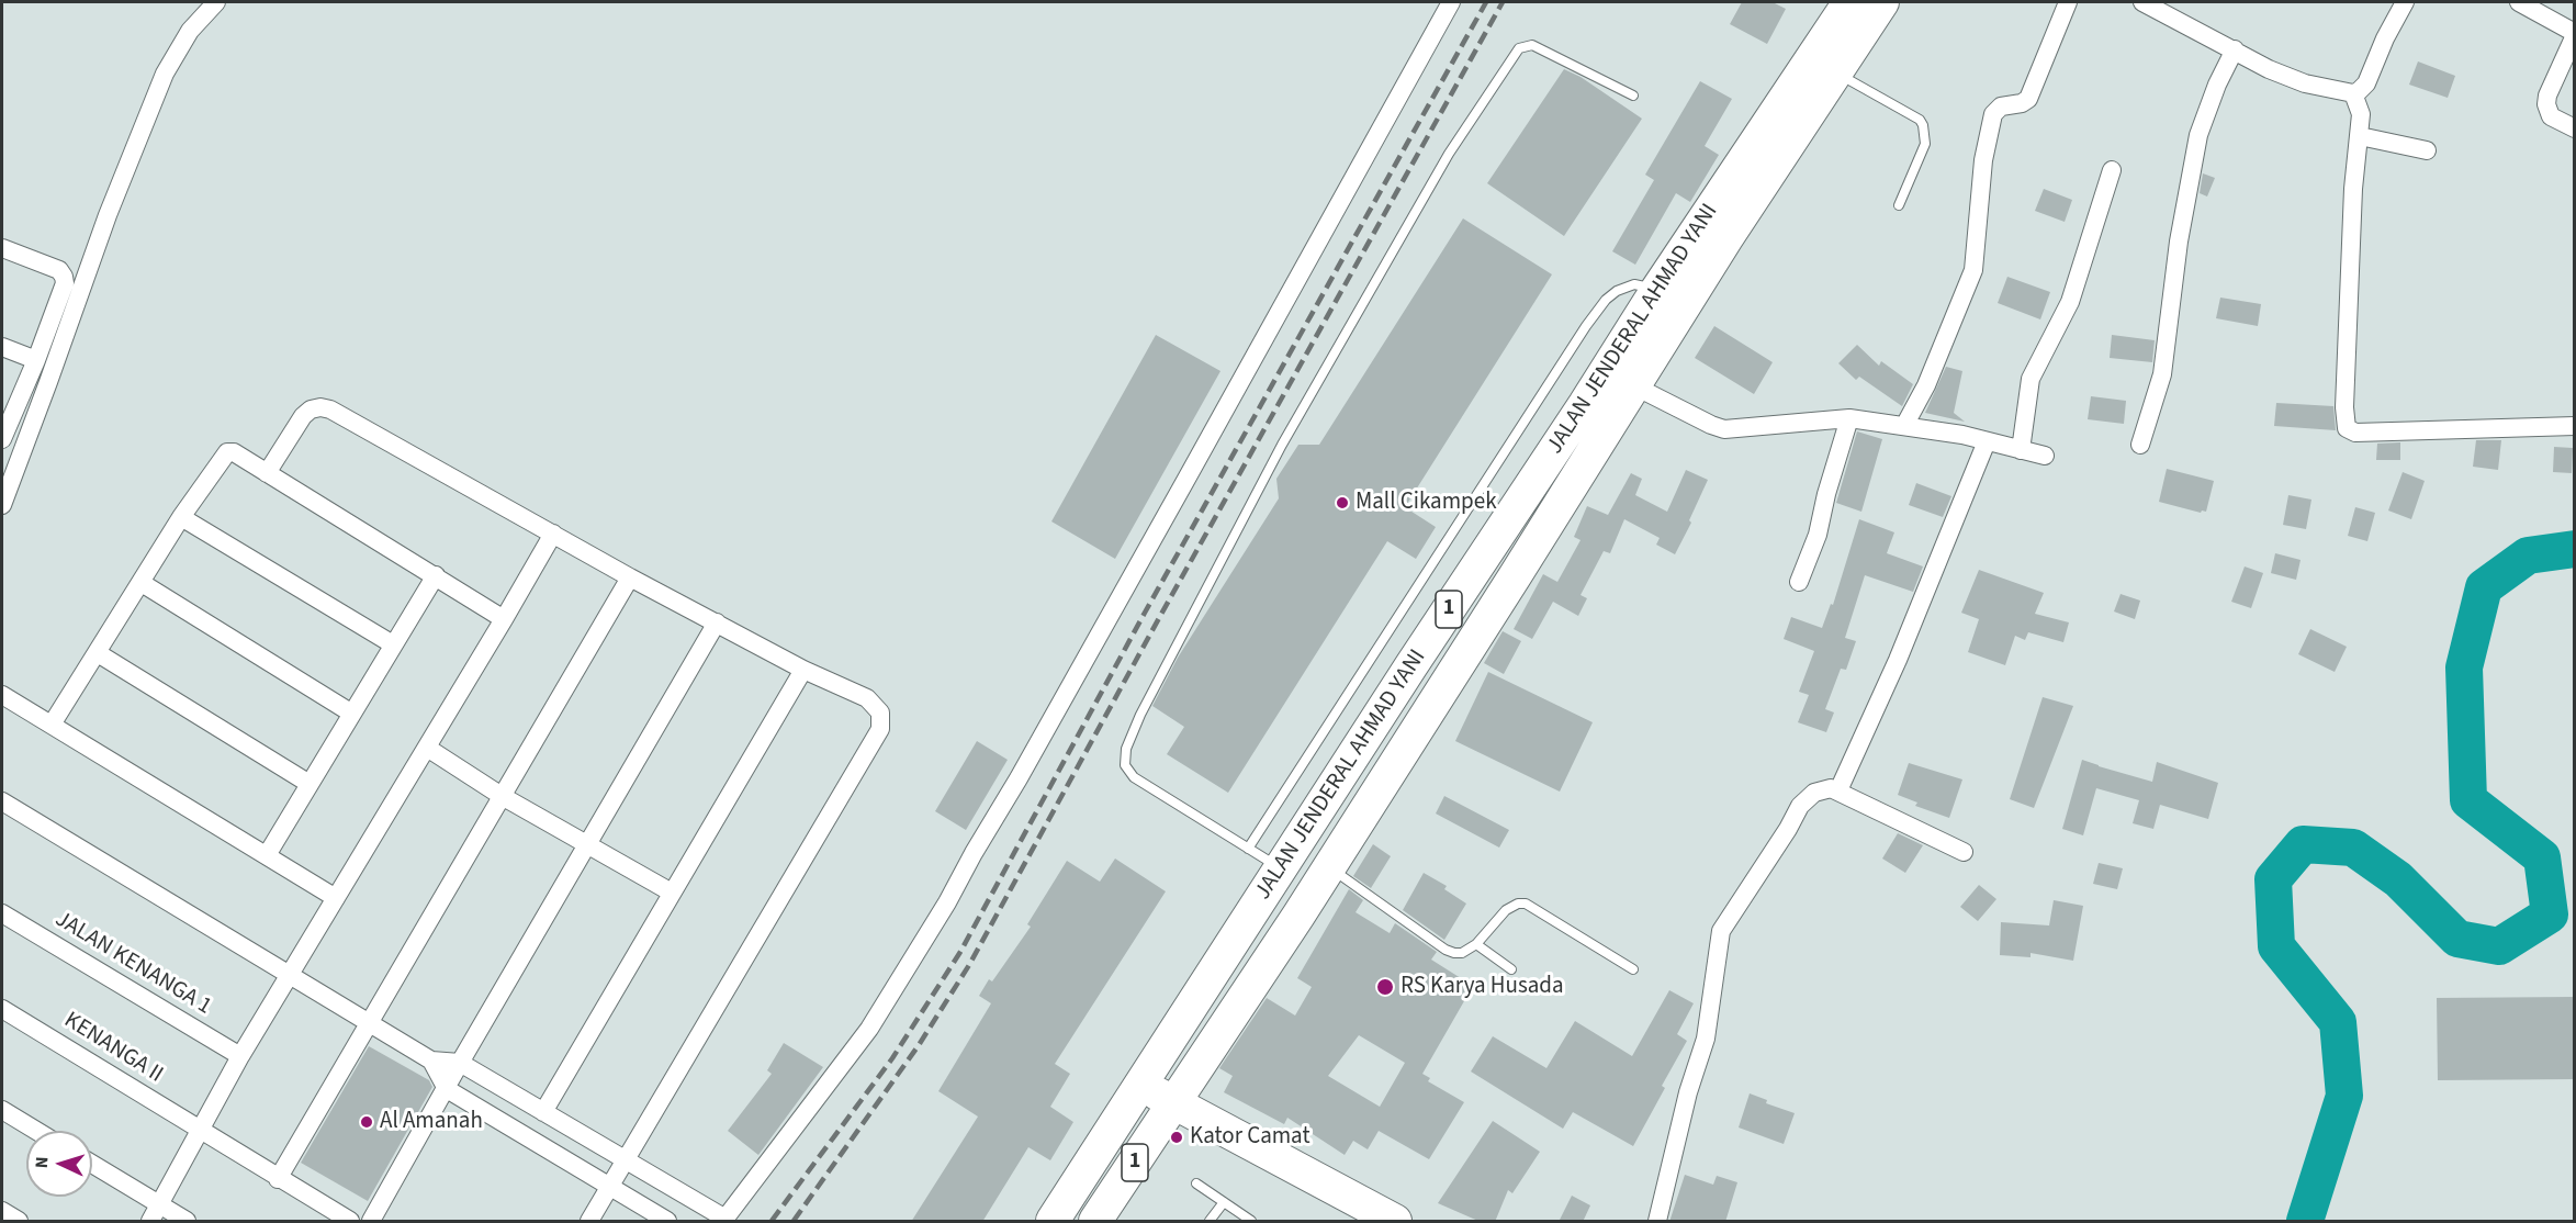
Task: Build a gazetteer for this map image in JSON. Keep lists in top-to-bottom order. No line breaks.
{"streets":{"highway":["JALAN JENDERAL AHMAD YANI","1"],"street":["JALAN KENANGA 1","KENANGA II"]},"places":["Mall Cikampek","RS Karya Husada","Al Amanah","Kator Camat"],"north":"left"}
